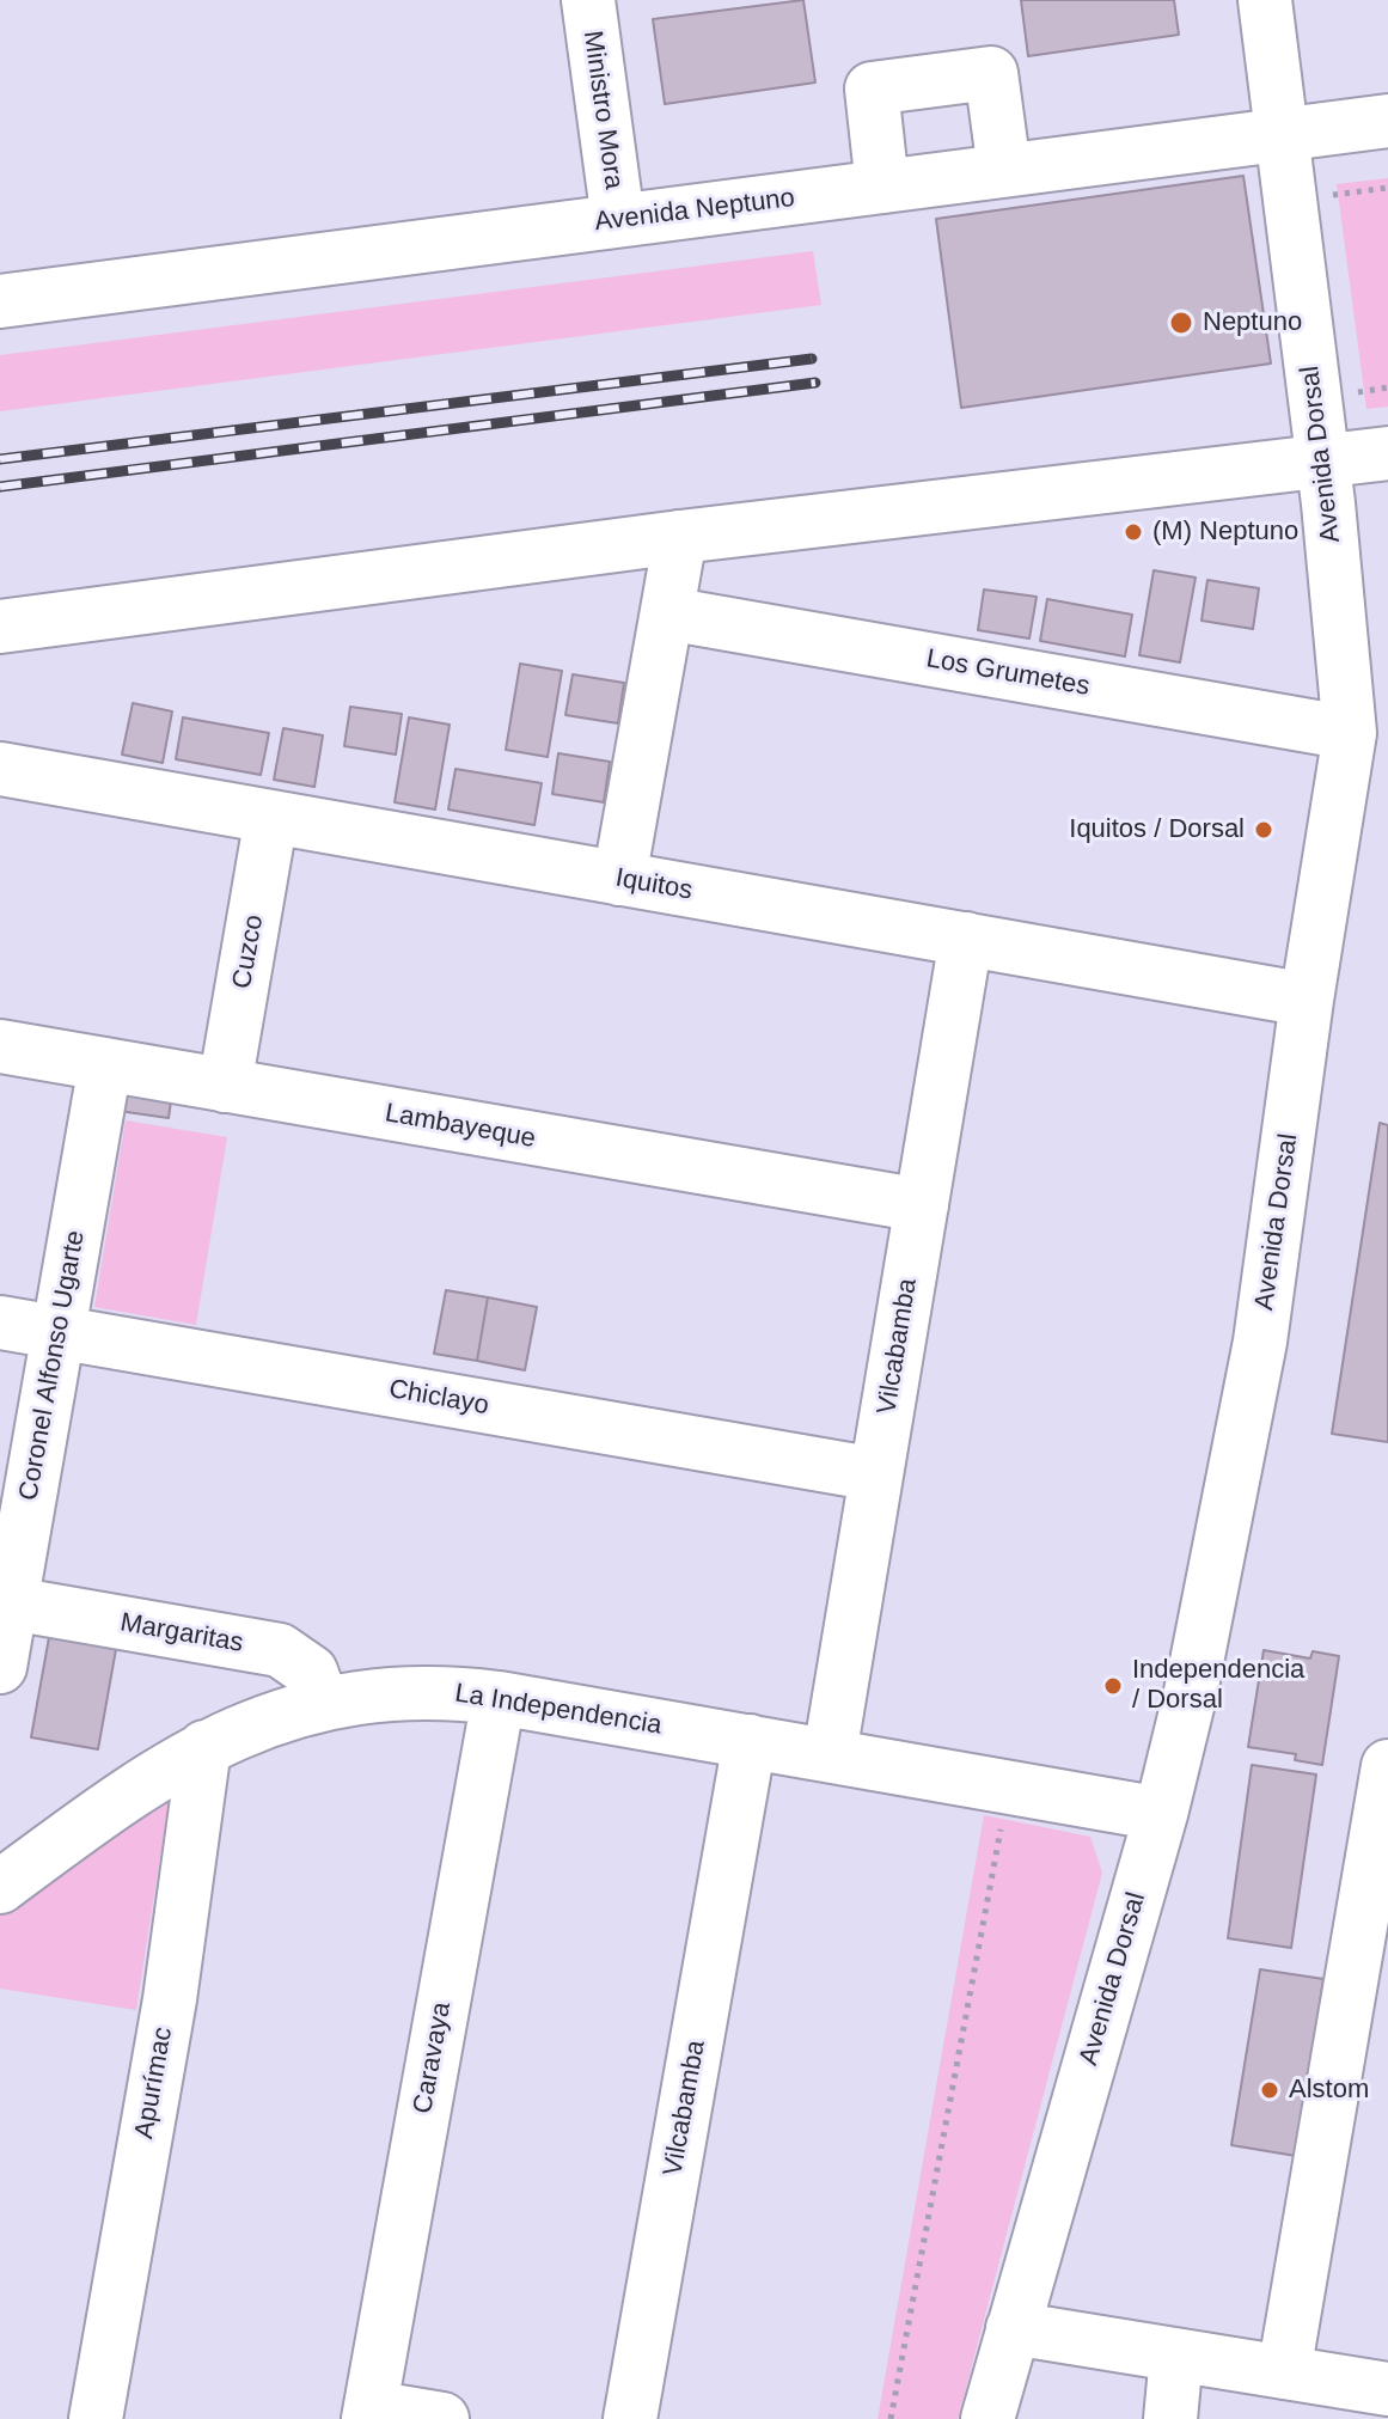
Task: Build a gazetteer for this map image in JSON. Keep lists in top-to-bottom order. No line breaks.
{"streets":{"street":["Ministro Mora","Avenida Neptuno","Avenida Dorsal","Los Grumetes","Iquitos","Cuzco","Lambayeque","Vilcabamba","Coronel Alfonso Ugarte","Chiclayo","Margaritas","La Independencia","Caravaya","Apurímac"]},"crossings":[["Ministro Mora","Avenida Neptuno"],["Avenida Neptuno","Avenida Dorsal"],["Avenida Dorsal","Los Grumetes"],["Avenida Dorsal","Iquitos"],["Avenida Dorsal","La Independencia"],["Iquitos","Cuzco"],["Iquitos","Vilcabamba"],["Cuzco","Lambayeque"],["Lambayeque","Vilcabamba"],["Lambayeque","Coronel Alfonso Ugarte"],["Vilcabamba","Chiclayo"],["Vilcabamba","La Independencia"],["Coronel Alfonso Ugarte","Chiclayo"],["Coronel Alfonso Ugarte","Margaritas"],["Margaritas","La Independencia"],["La Independencia","Caravaya"],["La Independencia","Apurímac"]],"places":["Neptuno","(M) Neptuno","Iquitos / Dorsal","Independencia / Dorsal","Alstom"]}
